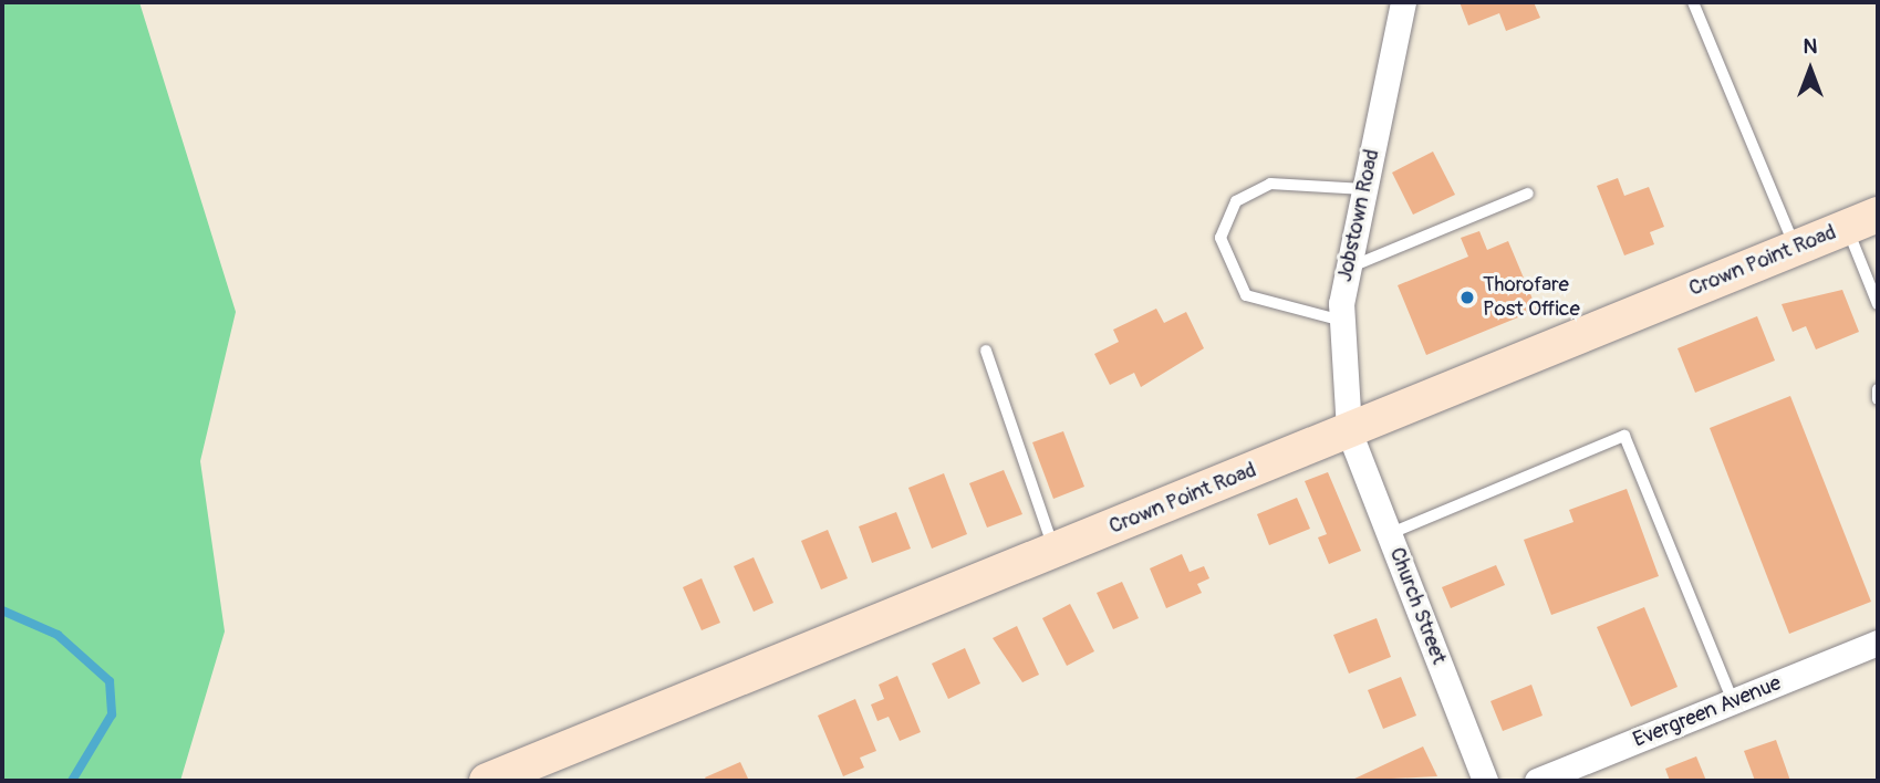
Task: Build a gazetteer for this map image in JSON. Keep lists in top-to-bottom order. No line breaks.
{"streets":{"main road":["Crown Point Road"],"street":["Jobstown Road","Church Street","Evergreen Avenue"]},"crossings":[["Jobstown Road","Crown Point Road"],["Jobstown Road","Church Street"],["Crown Point Road","Church Street"]],"places":["Thorofare Post Office"],"north":"top"}
